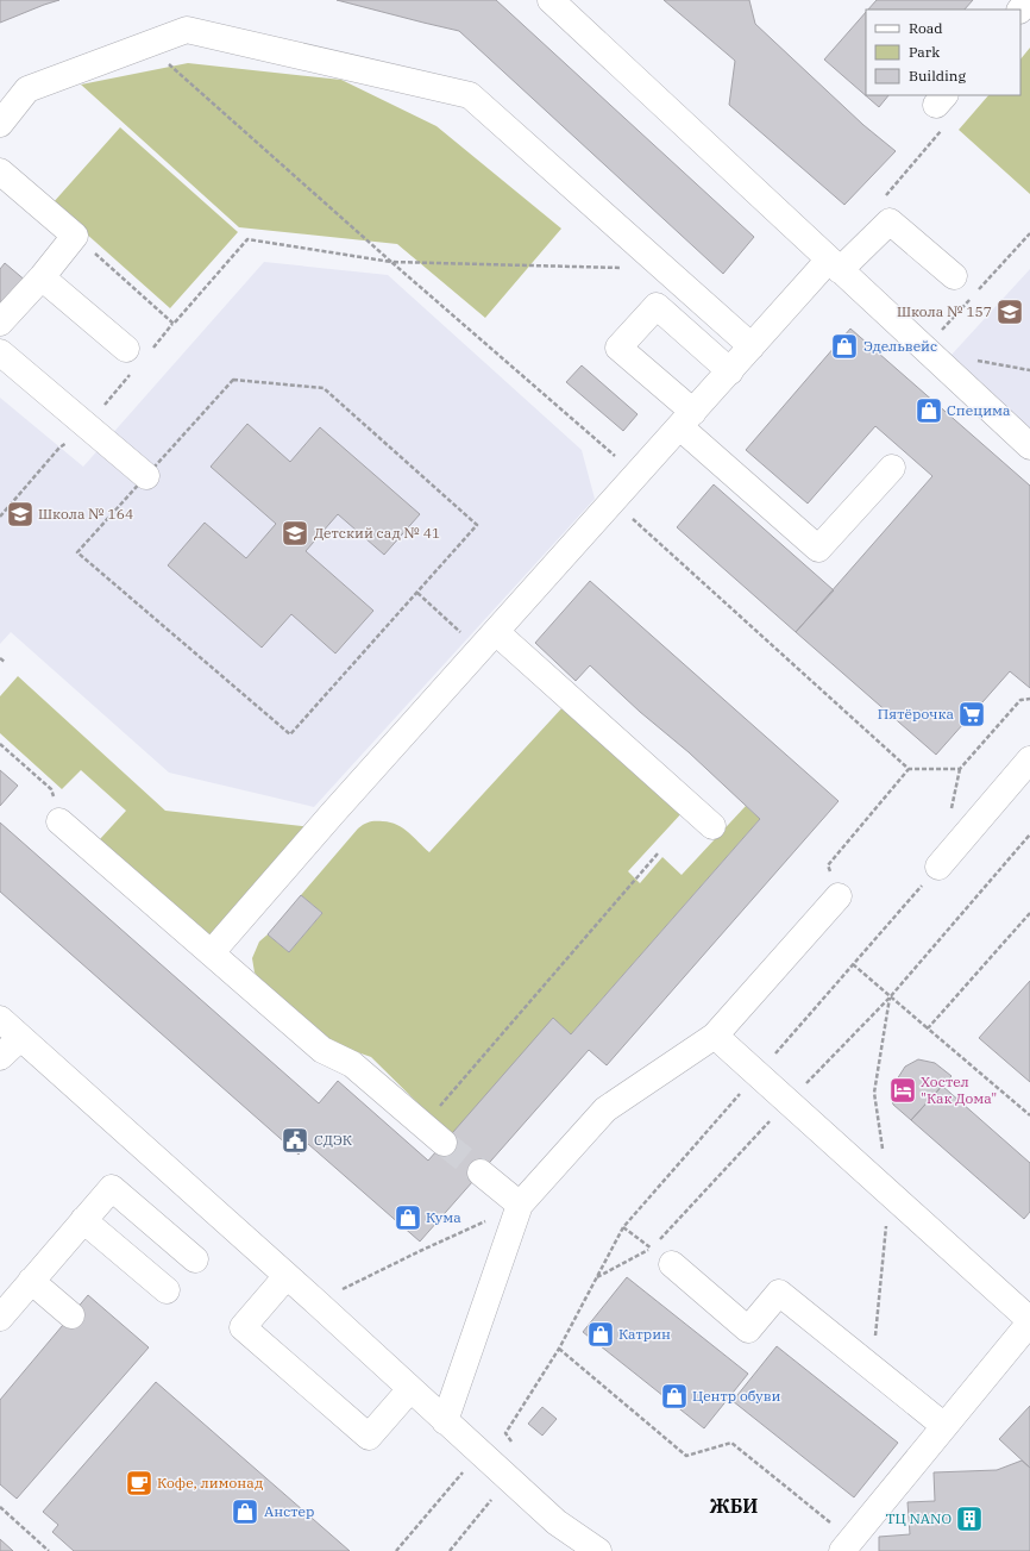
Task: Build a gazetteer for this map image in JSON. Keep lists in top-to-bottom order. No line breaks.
{"districts":["ЖБИ"],"places":{"school or university":["Школа № 157","Школа № 164","Детский сад № 41"],"shop":["Эдельвейс","Специма","Кума","Катрин","Центр обуви","Анстер"],"supermarket":["Пятёрочка"],"hotel":["Хостел \"Как Дома\""],"public building":["СДЭК"],"cafe":["Кофе, лимонад"],"building":["ТЦ NANO"]},"legend":["Road","Park","Building"]}
